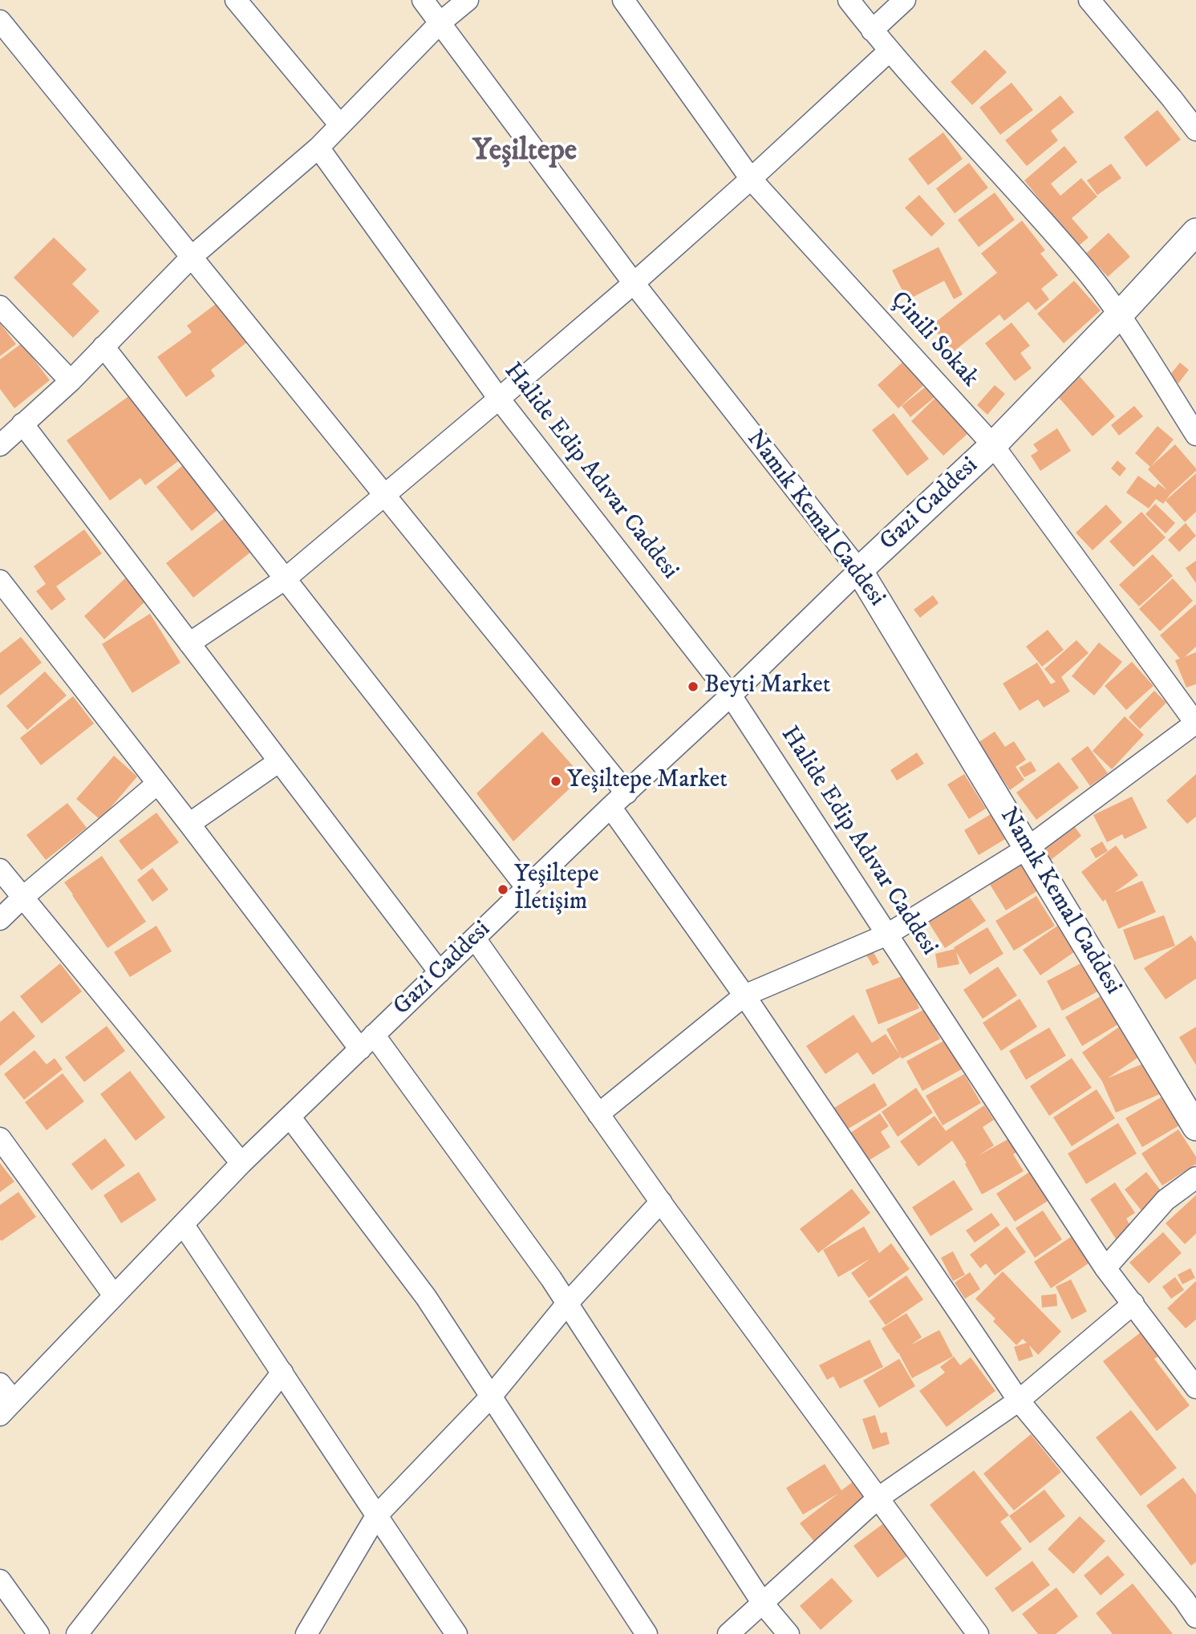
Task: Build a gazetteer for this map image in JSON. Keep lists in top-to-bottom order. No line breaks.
{"streets":{"street":["Çinili Sokak","Halide Edip Adıvar Caddesi","Gazi Caddesi","Namık Kemal Caddesi"]},"crossings":[["Çinili Sokak","Gazi Caddesi"],["Halide Edip Adıvar Caddesi","Gazi Caddesi"],["Gazi Caddesi","Namık Kemal Caddesi"]],"districts":["Yeşiltepe"],"places":["Beyti Market","Yeşiltepe Market","Yeşiltepe İletişim"]}
